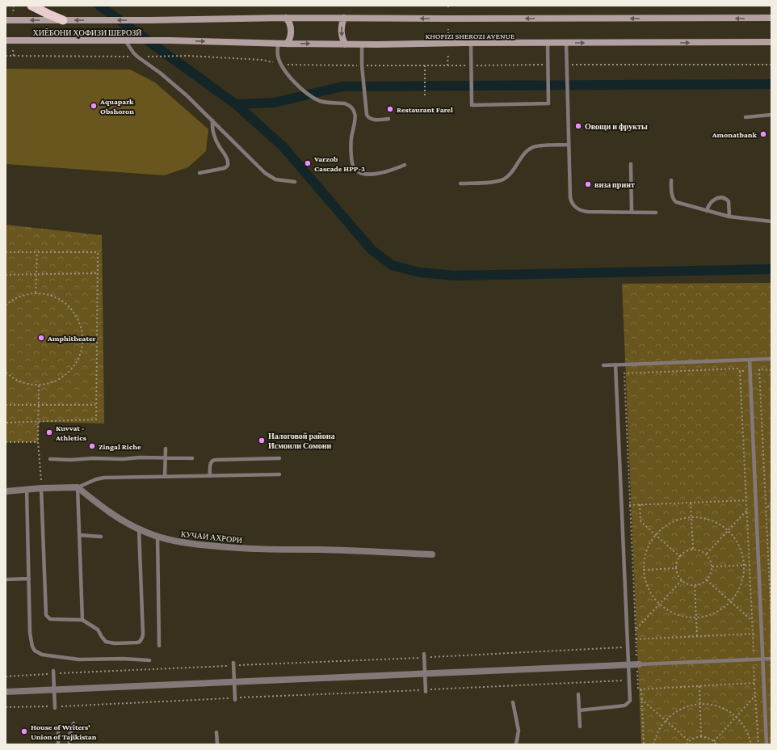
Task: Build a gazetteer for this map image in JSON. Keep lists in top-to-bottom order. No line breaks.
{"streets":{"main road":["ХИЁБОНИ ҲОФИЗИ ШЕРОЗӢ","KHOFIZI SHEROZI AVENUE"],"street":["КУЧАИ АХРОРИ"]},"crossings":[["ХИЁБОНИ ҲОФИЗИ ШЕРОЗӢ","KHOFIZI SHEROZI AVENUE"]],"places":["Aquapark Obshoron","Restaurant Farel","Овощи и фрукты","Amonatbank","Varzob Cascade HPP-3","виза принт","Amphitheater","Kuvvat - Athletics","Налоговой района Исмоили Сомони","Zingal Riche","House of Writers' Union of Tajikistan"]}
